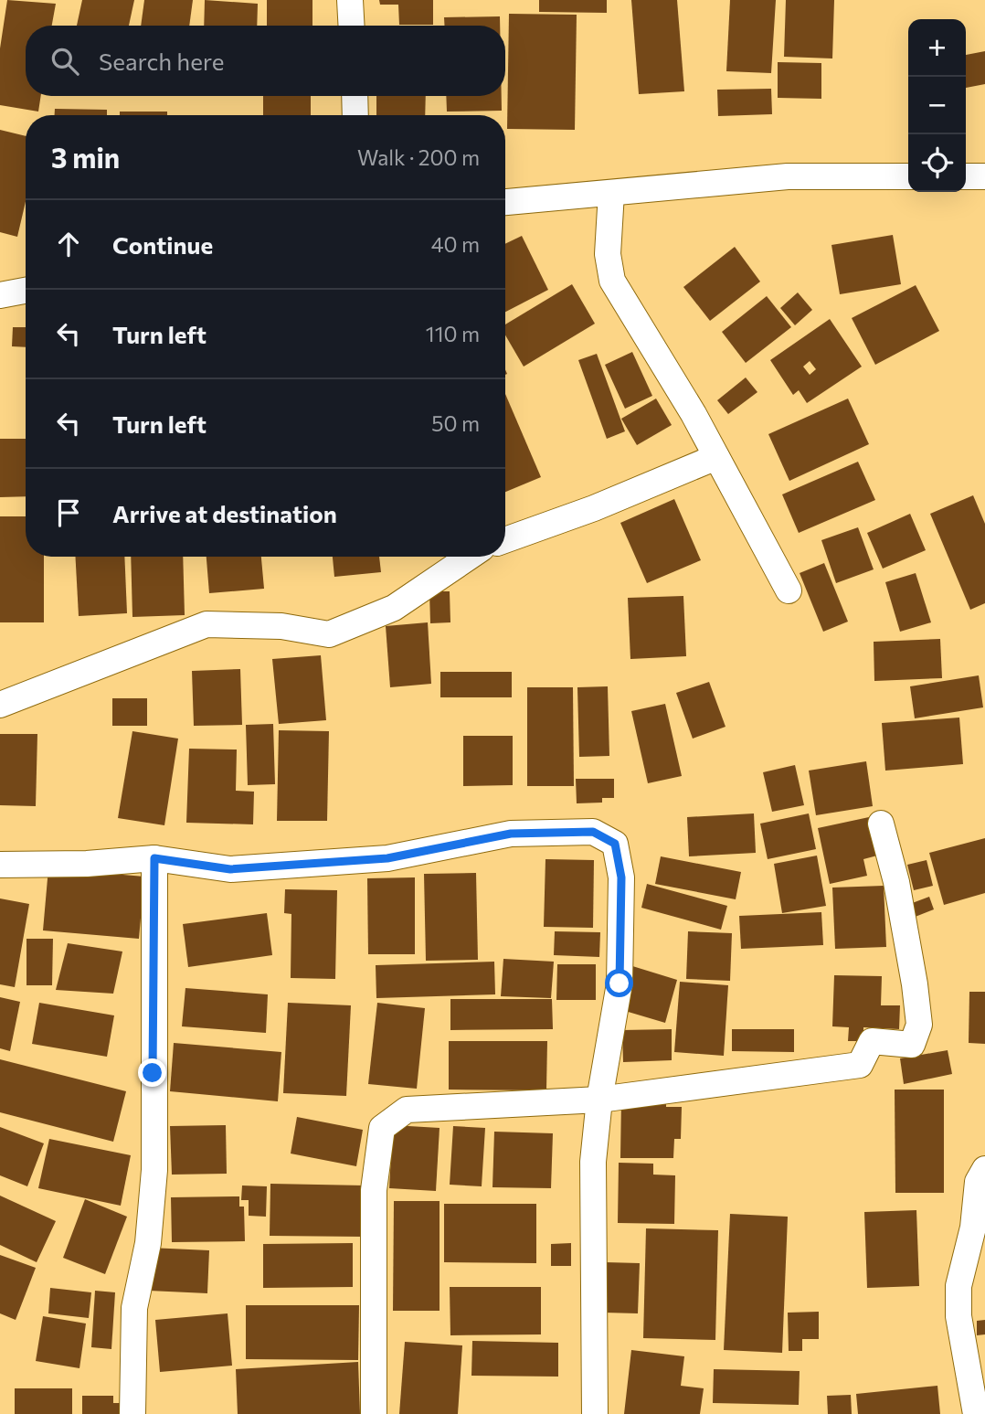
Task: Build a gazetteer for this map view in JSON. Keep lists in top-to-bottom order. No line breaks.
{"page":{"map_buttons":["+","−"],"search":"Search here","heading":["3 min","Walk · 200 m"],"list":[["Continue","40 m"],["Turn left","110 m"],["Turn left","50 m"],"Arrive at destination"]}}
